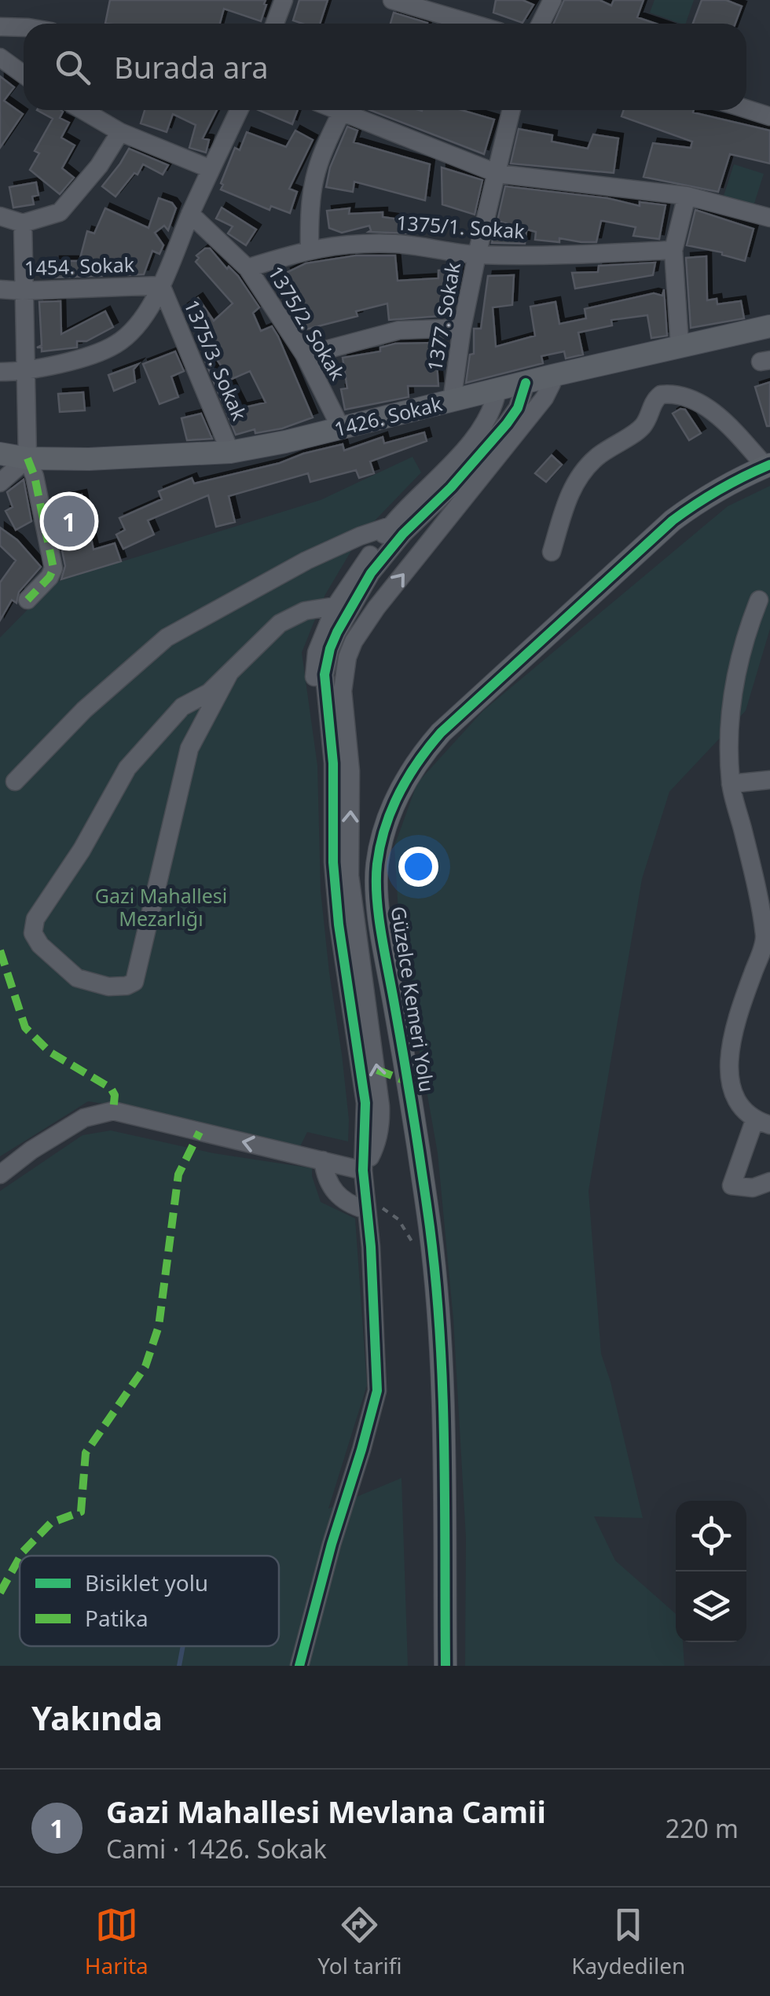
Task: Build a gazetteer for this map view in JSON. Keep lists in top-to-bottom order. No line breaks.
{"streets":{"main road":["1426. Sokak","Güzelce Kemeri Yolu"],"street":["1375/1. Sokak","1454. Sokak","1377. Sokak","1375/2. Sokak","1375/3. Sokak"]},"crossings":[["1375/1. Sokak","1377. Sokak"],["1375/1. Sokak","1375/2. Sokak"],["1454. Sokak","1375/3. Sokak"],["1377. Sokak","1426. Sokak"],["1375/2. Sokak","1426. Sokak"],["1375/3. Sokak","1426. Sokak"]],"parks":["Gazi Mahallesi Mezarlığı"],"legend":["Bisiklet yolu","Patika"],"page":{"search":"Burada ara","pins":"1","heading":"Yakında","list":[{"mark":"1","name":"Gazi Mahallesi Mevlana Camii","note":"Cami · 1426. Sokak","value":"220 m"}],"nav":["Harita","Yol tarifi","Kaydedilen"]}}
